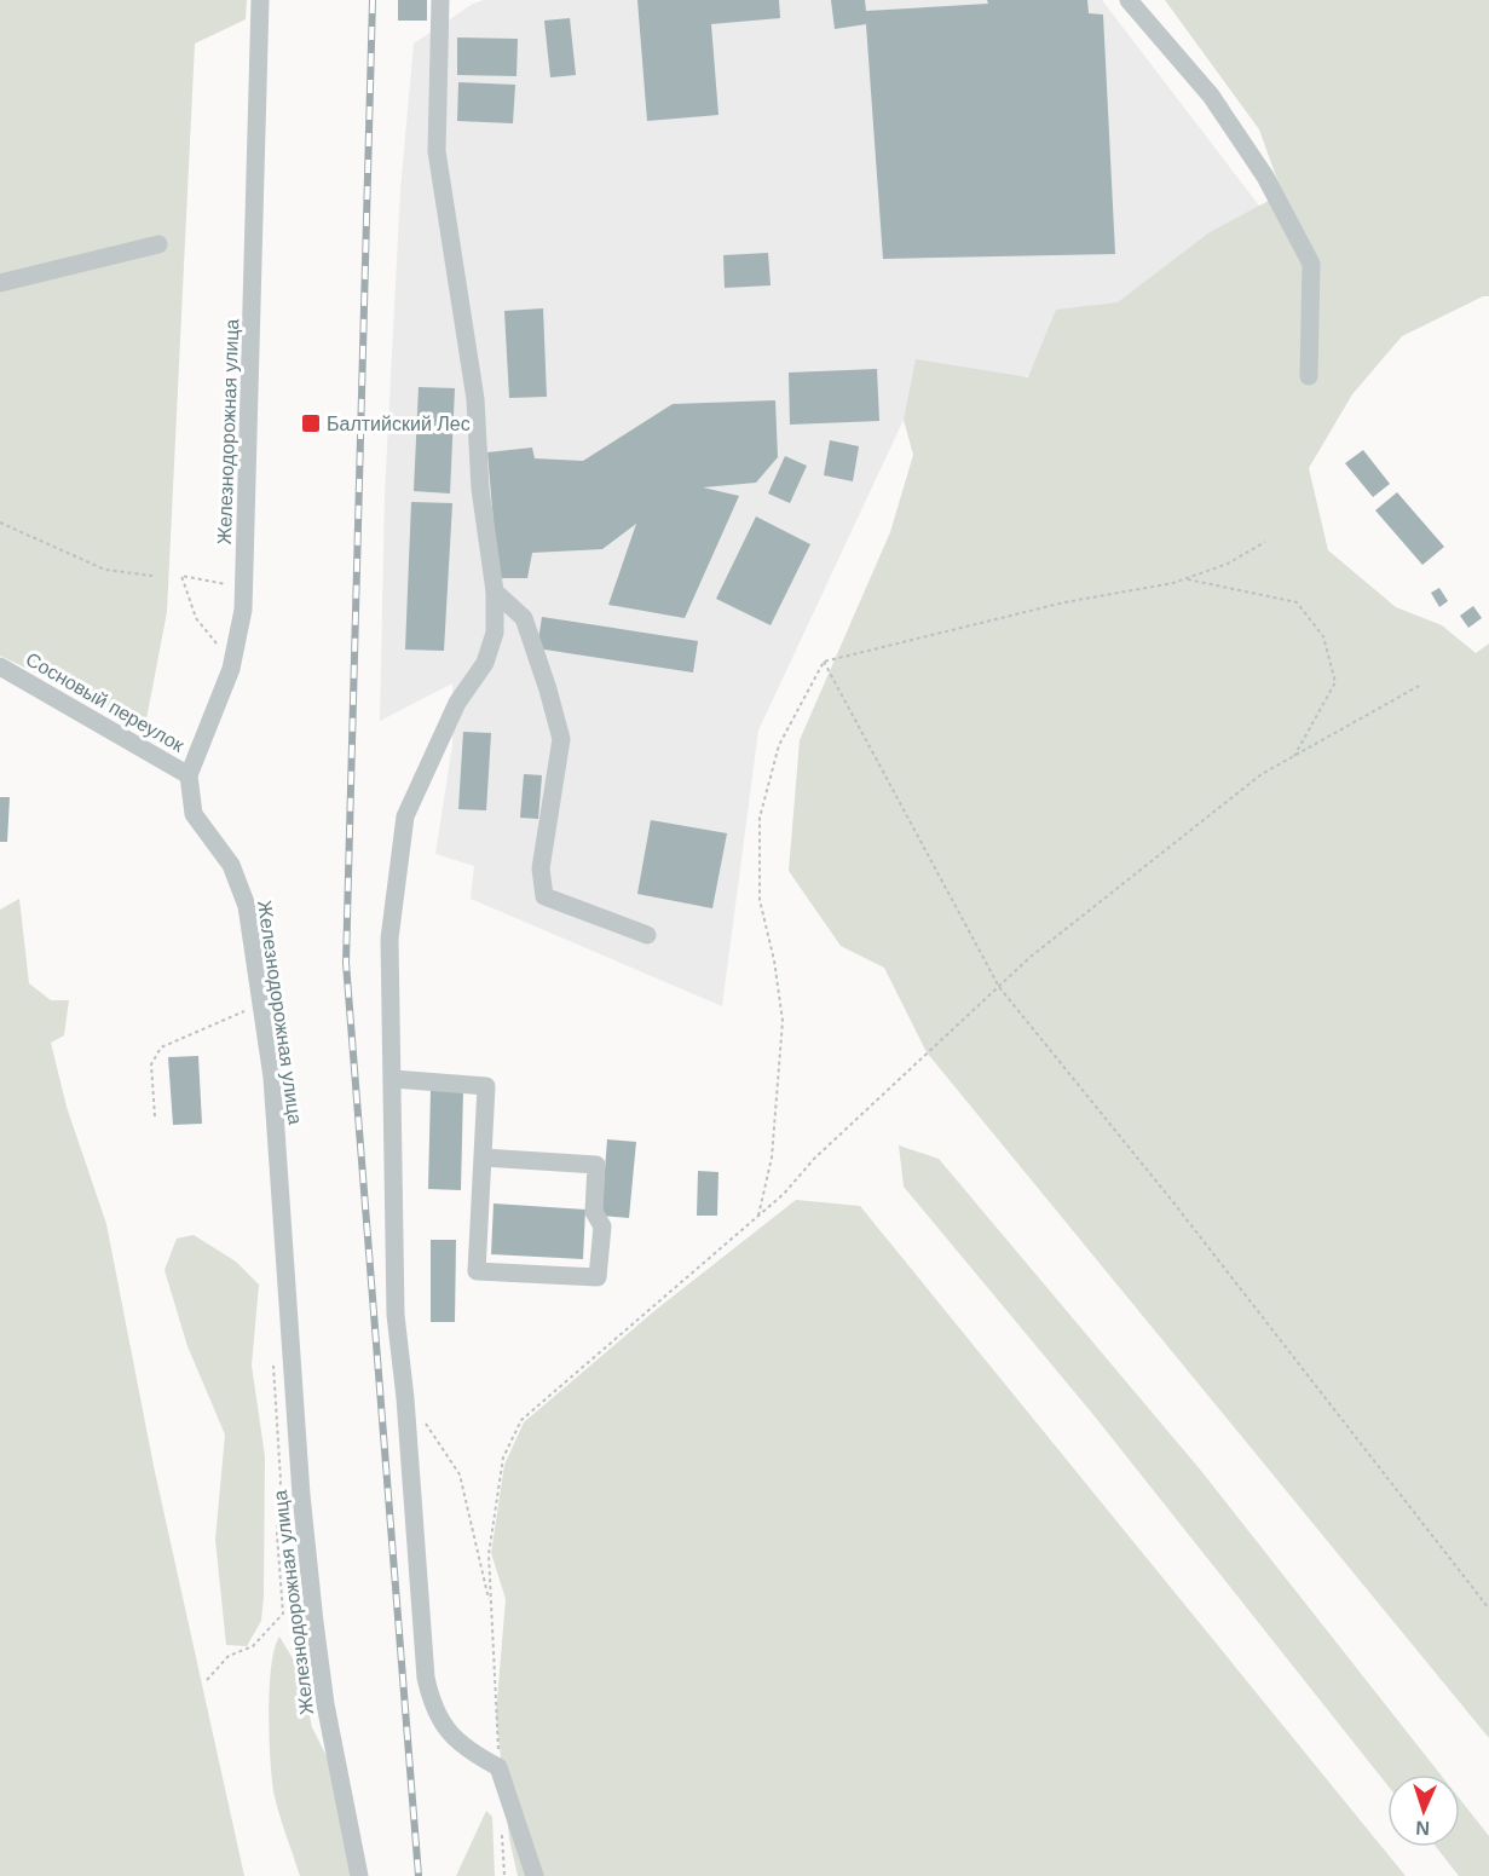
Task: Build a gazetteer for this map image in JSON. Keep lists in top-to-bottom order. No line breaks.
{"streets":{"street":["Железнодорожная улица","Сосновый переулок"]},"crossings":[["Железнодорожная улица","Сосновый переулок"]],"places":{"transit":["Балтийский Лес"]},"north":"bottom"}
